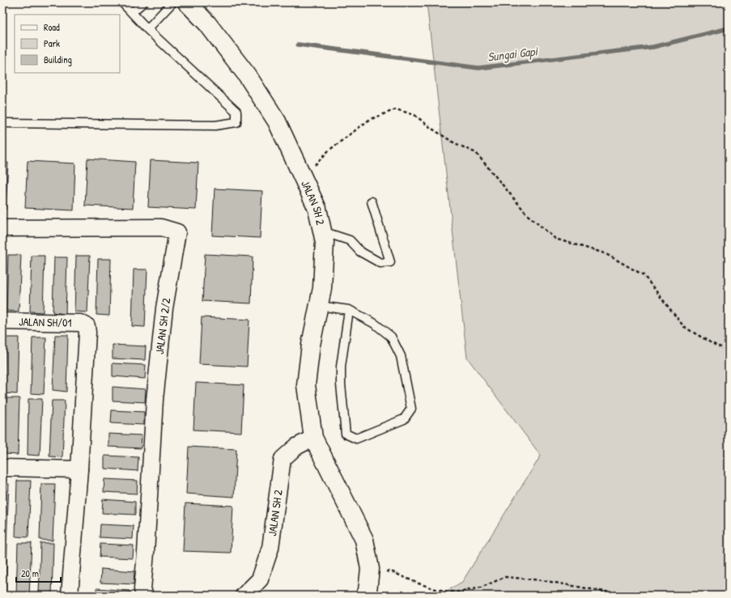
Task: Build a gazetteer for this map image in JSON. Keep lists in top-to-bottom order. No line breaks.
{"streets":{"street":["JALAN SH 2","JALAN SH/01","JALAN SH 2/2"]},"water":["Sungai Gapi"],"legend":["Road","Park","Building"],"scale_bar":"20 m"}
